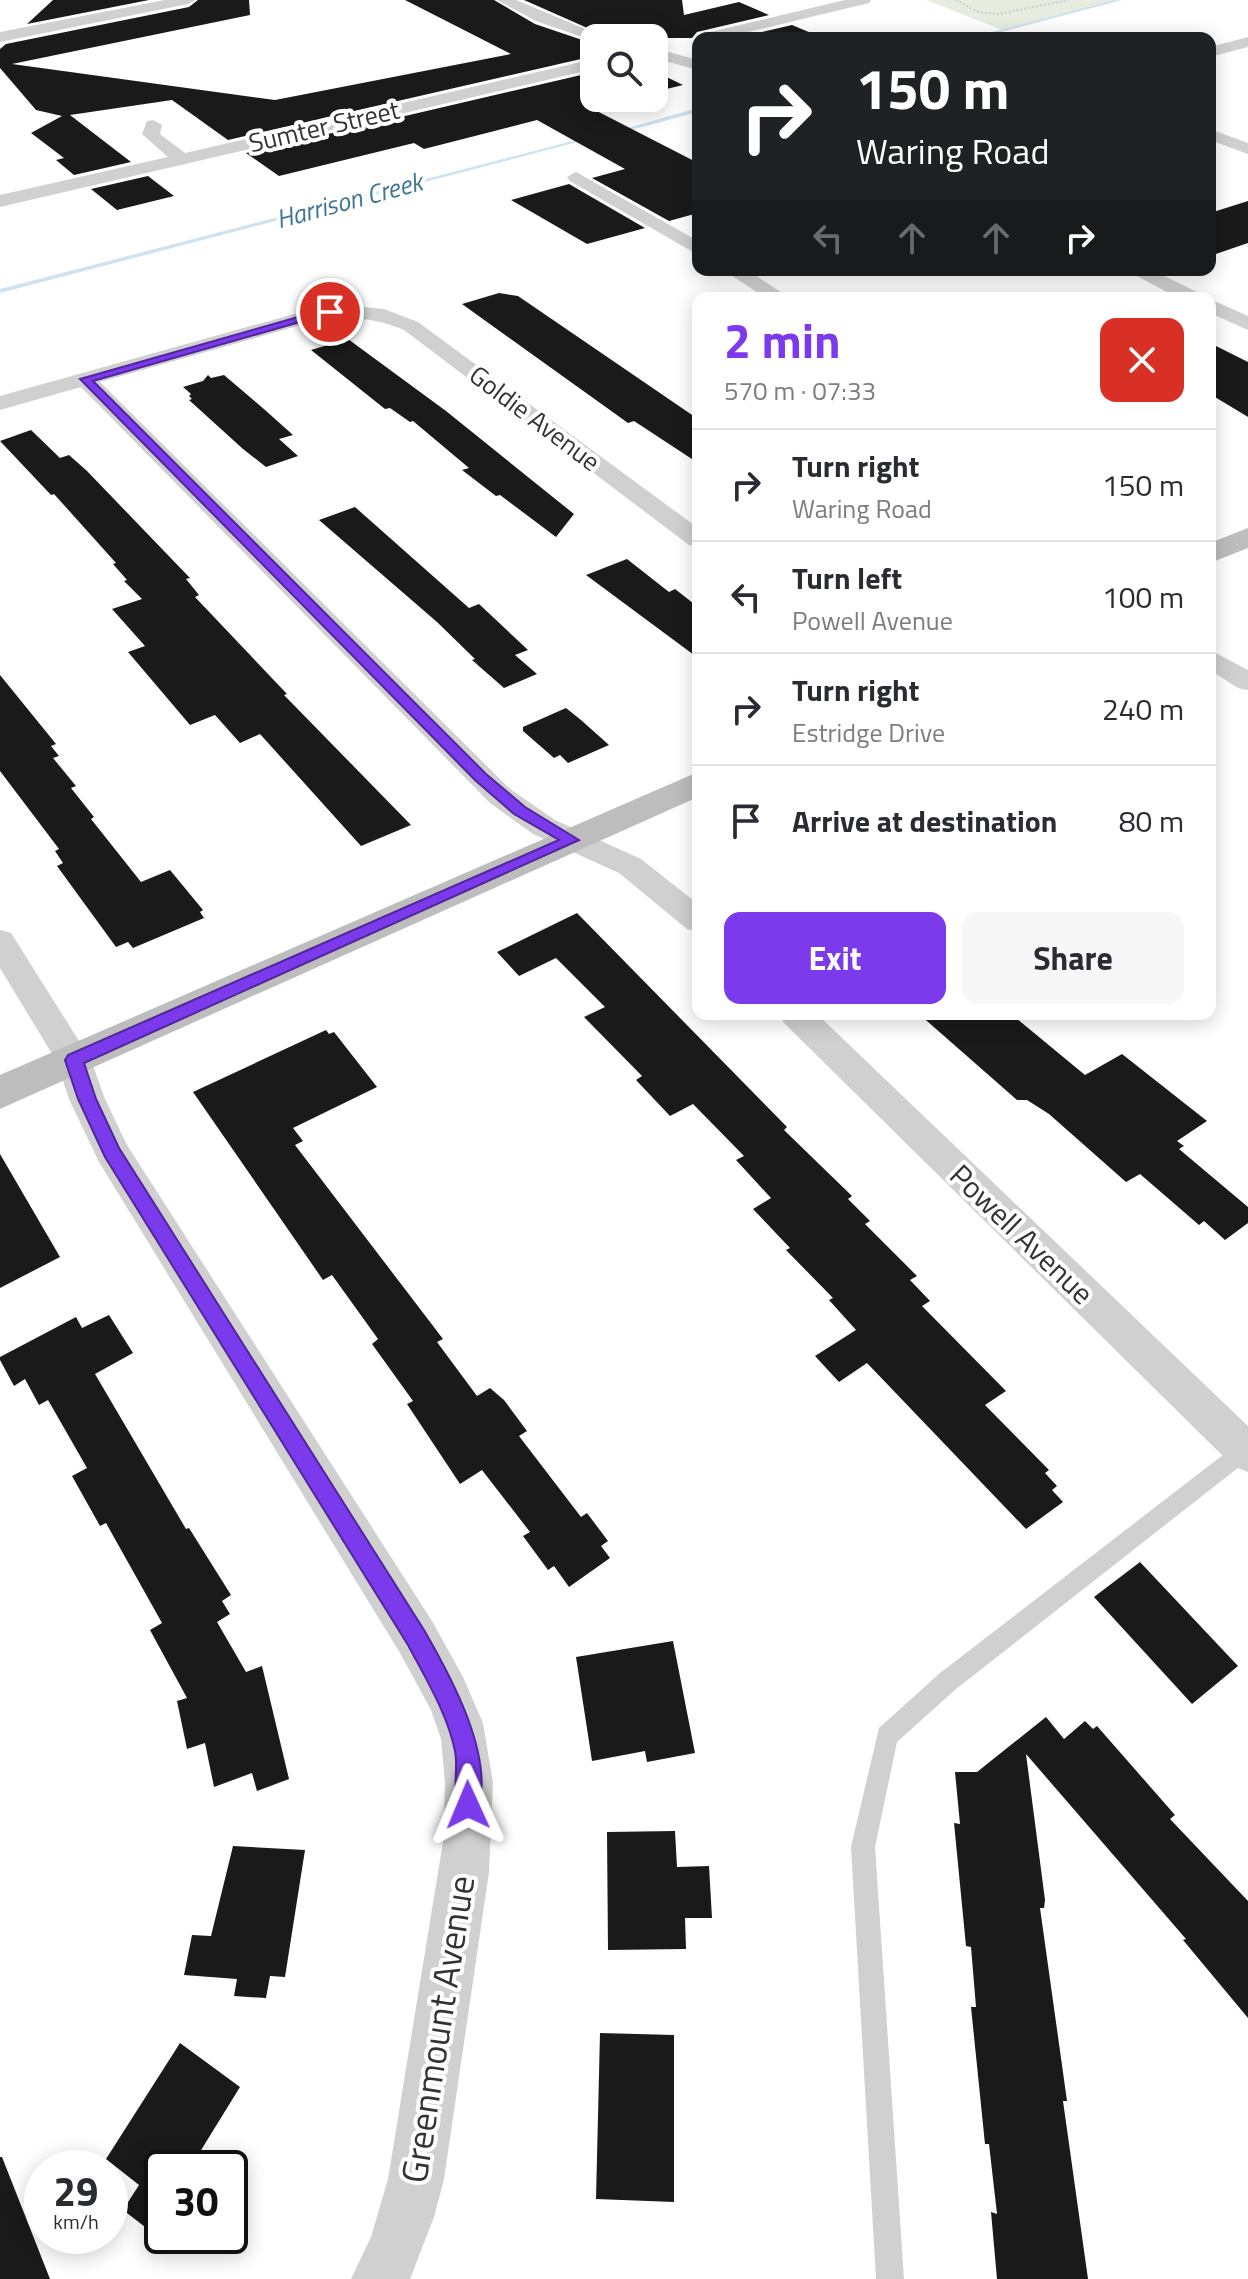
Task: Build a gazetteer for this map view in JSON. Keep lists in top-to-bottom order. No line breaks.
{"streets":{"street":["Sumter Street","Goldie Avenue","Powell Avenue","Greenmount Avenue"]},"water":["Harrison Creek"],"page":{"turn":["150 m","Waring Road"],"heading":["2 min","570 m · 07:33"],"list":[{"name":"Turn right","note":"Waring Road","value":"150 m"},{"name":"Turn left","note":"Powell Avenue","value":"100 m"},{"name":"Turn right","note":"Estridge Drive","value":"240 m"},{"name":"Arrive at destination","value":"80 m"}],"buttons":["Exit","Share"],"speed":"29 km/h","limit":"30"}}
